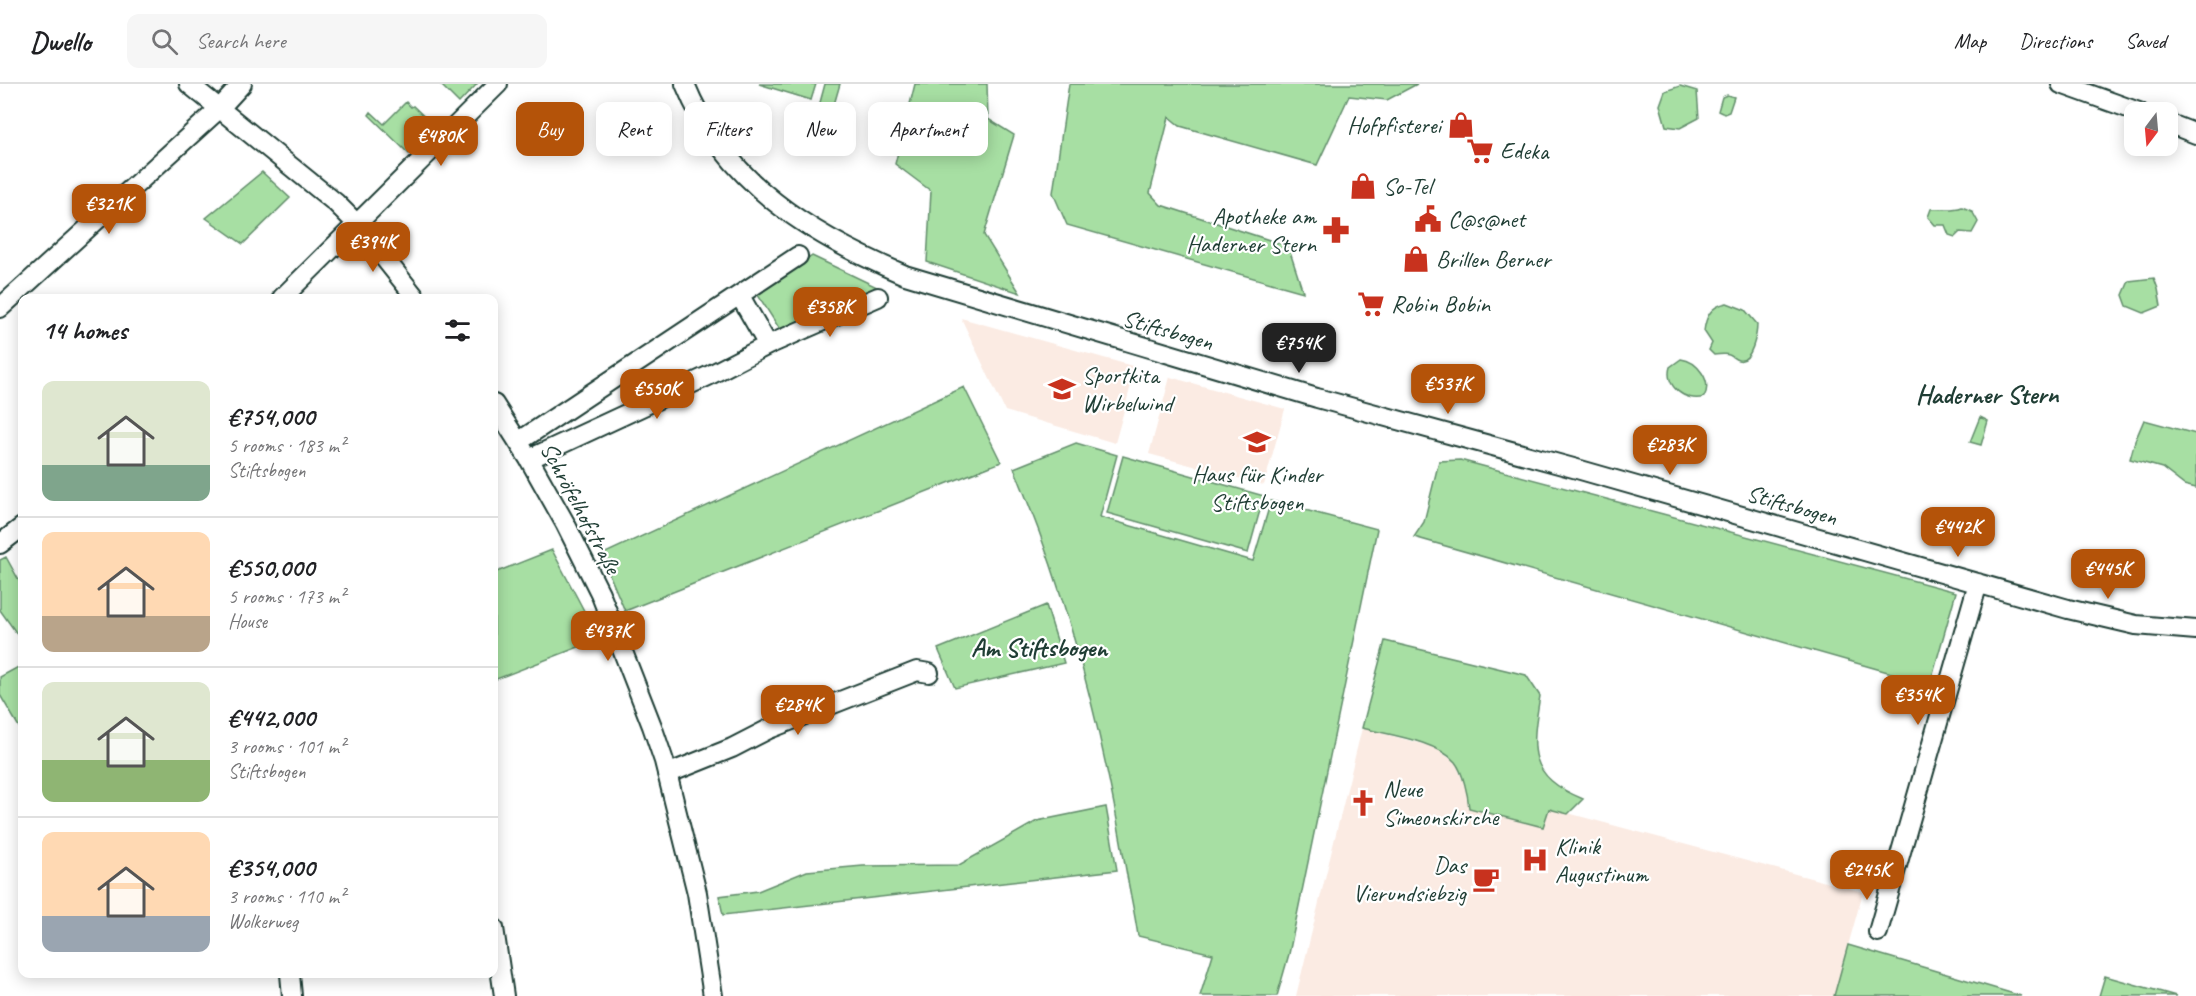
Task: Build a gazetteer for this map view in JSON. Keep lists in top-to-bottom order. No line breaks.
{"streets":{"street":["Stiftsbogen","Schröfelhofstraße"]},"districts":["Haderner Stern","Am Stiftsbogen"],"places":{"shop":["Hofpfisterei","So-Tel","Brillen Berner"],"supermarket":["Edeka","Robin Bobin"],"public building":["C@s@net"],"pharmacy":["Apotheke am Haderner Stern"],"school or university":["Sportkita Wirbelwind","Haus für Kinder Stiftsbogen"],"church":["Neue Simeonskirche"],"hospital":["Klinik Augustinum"],"cafe":["Das Vierundsiebzig"]},"north":"bottom","page":{"header":"Dwello","search":"Search here","nav":["Map","Directions","Saved"],"chip":["Buy","Rent","Filters","New","Apartment"],"price":["€480K","€321K","€394K","€358K","€754K","€537K","€550K","€283K","€442K","€445K","€437K","€354K","€284K","€245K"],"heading":"14 homes","list":[{"name":"€754,000","note":"5 rooms · 183 m² · Stiftsbogen"},{"name":"€550,000","note":"5 rooms · 173 m² · House"},{"name":"€442,000","note":"3 rooms · 101 m² · Stiftsbogen"},{"name":"€354,000","note":"3 rooms · 110 m² · Wolkerweg"}]}}
